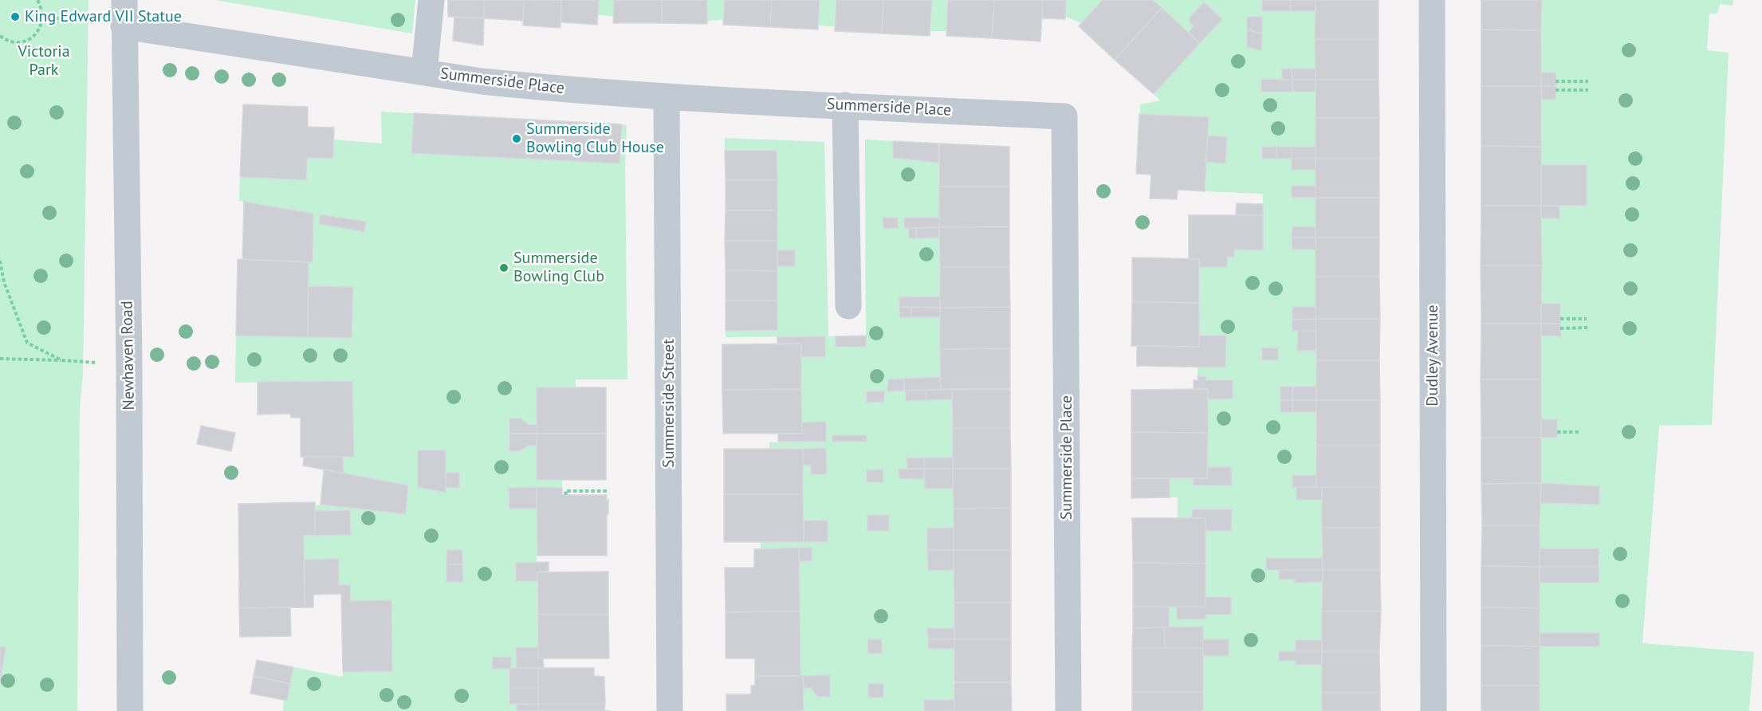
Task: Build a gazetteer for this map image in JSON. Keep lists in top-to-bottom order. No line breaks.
{"streets":{"street":["Summerside Place","Newhaven Road","Dudley Avenue","Summerside Street"]},"crossings":[["Summerside Place","Newhaven Road"],["Summerside Place","Summerside Street"]],"parks":["Victoria Park"],"places":["King Edward VII Statue","Summerside Bowling Club House","Summerside Bowling Club"]}
